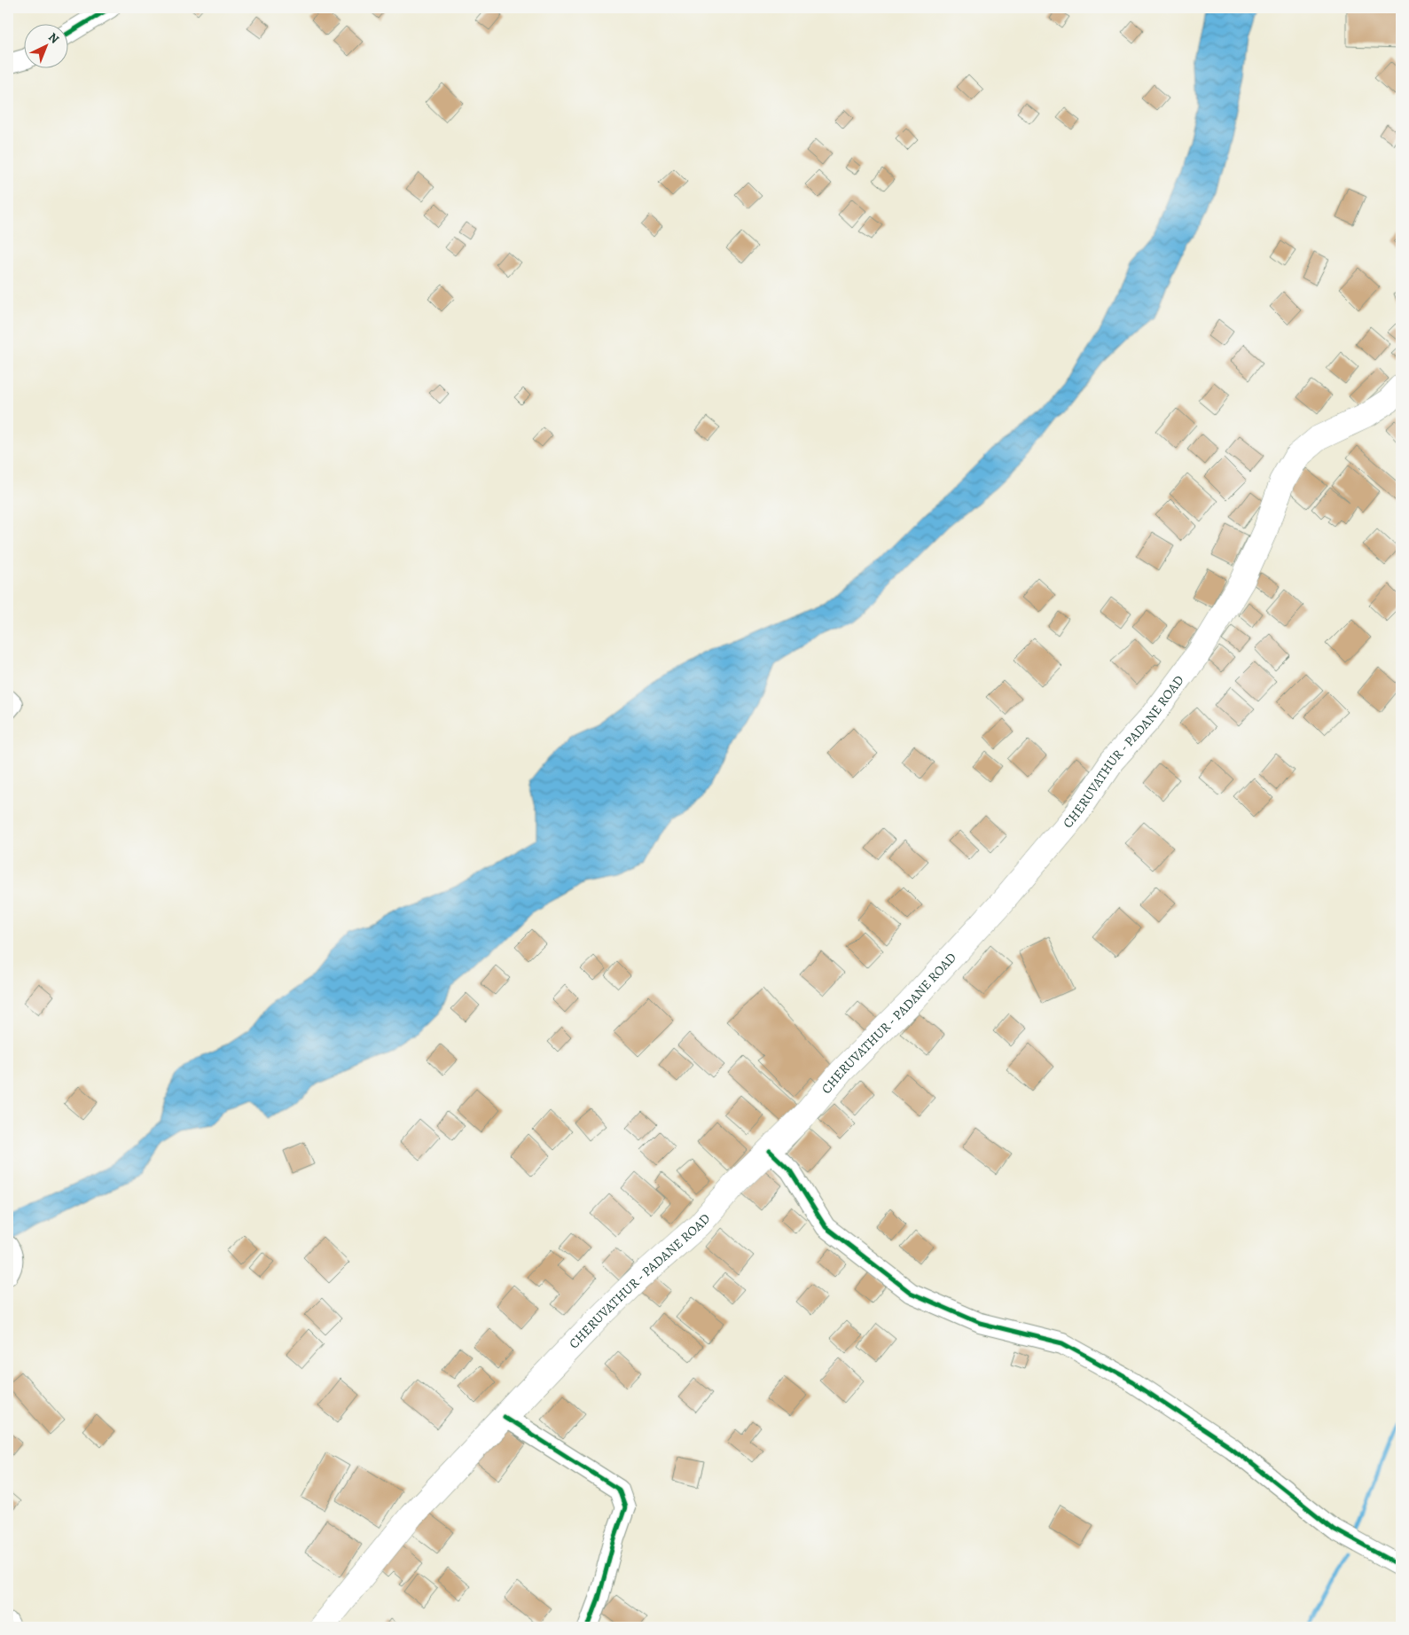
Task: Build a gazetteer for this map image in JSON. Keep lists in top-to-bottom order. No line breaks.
{"streets":{"main road":["CHERUVATHUR - PADANE ROAD"]},"north":"top right"}
